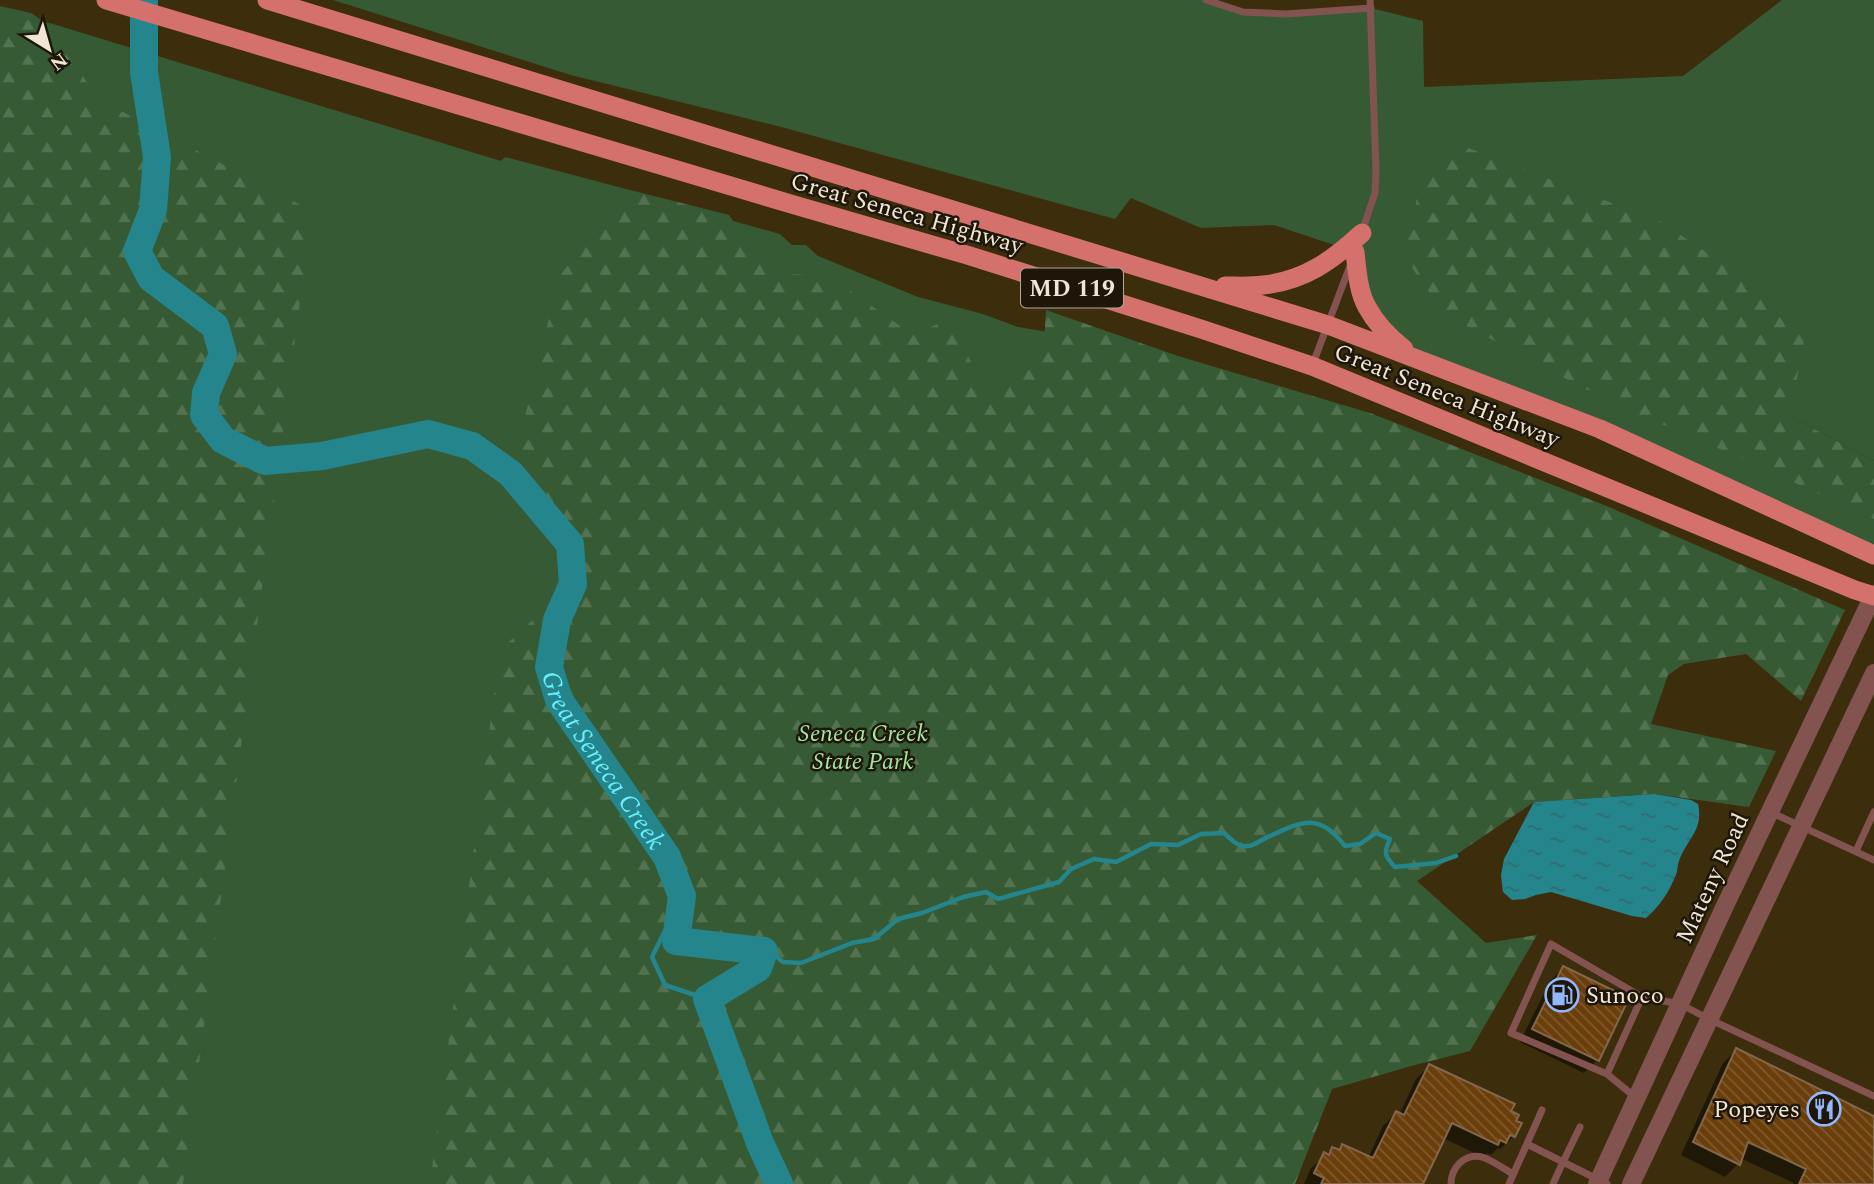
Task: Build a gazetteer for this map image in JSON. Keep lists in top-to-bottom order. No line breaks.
{"streets":{"main road":["Great Seneca Highway","MD 119"],"street":["Mateny Road"]},"crossings":[["Great Seneca Highway","Mateny Road"]],"water":["Great Seneca Creek"],"parks":["Seneca Creek State Park"],"places":{"fuel station":["Sunoco"],"restaurant":["Popeyes"]},"north":"bottom right"}
